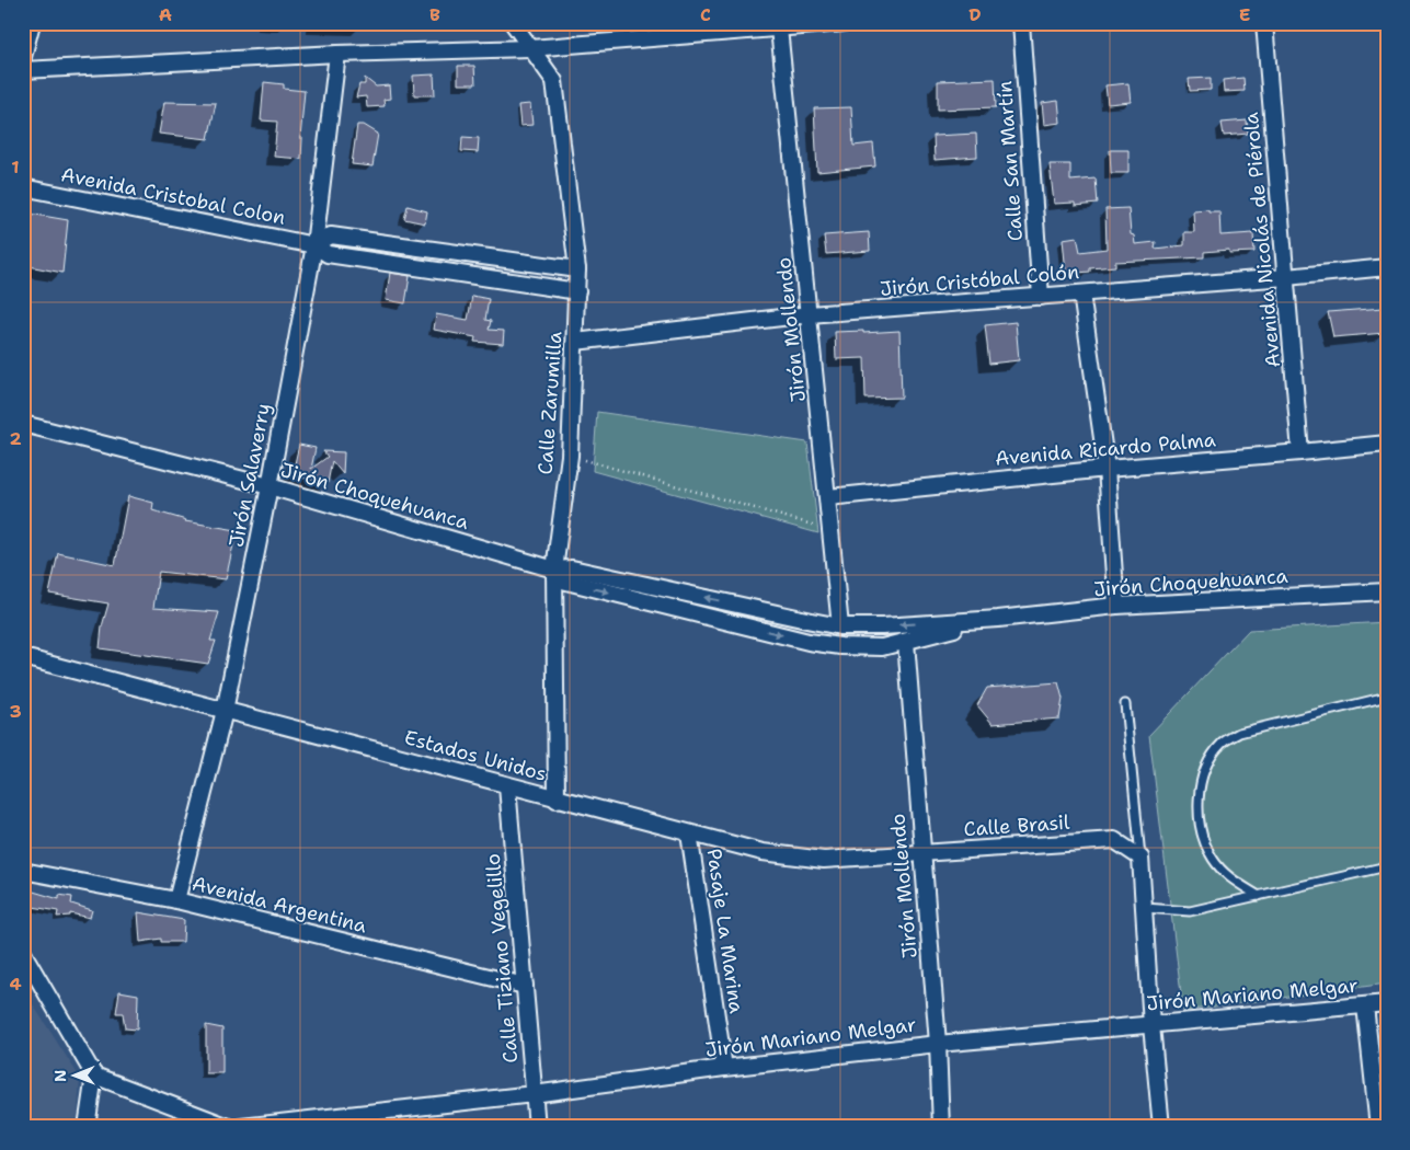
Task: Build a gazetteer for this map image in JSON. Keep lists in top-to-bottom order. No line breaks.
{"streets":{"street":["Calle San Martín","Avenida Cristobal Colon","Avenida Nicolás de Piérola","Jirón Cristóbal Colón","Jirón Mollendo","Calle Zarumilla","Avenida Ricardo Palma","Jirón Salaverry","Jirón Choquehuanca","Estados Unidos","Calle Brasil","Avenida Argentina","Pasaje La Marina","Calle Tiziano Vegelillo","Jirón Mariano Melgar"]},"crossings":[["Calle San Martín","Jirón Cristóbal Colón"],["Avenida Cristobal Colon","Calle Zarumilla"],["Avenida Cristobal Colon","Jirón Salaverry"],["Avenida Nicolás de Piérola","Jirón Cristóbal Colón"],["Avenida Nicolás de Piérola","Avenida Ricardo Palma"],["Jirón Cristóbal Colón","Jirón Mollendo"],["Jirón Cristóbal Colón","Calle Zarumilla"],["Jirón Mollendo","Avenida Ricardo Palma"],["Jirón Mollendo","Jirón Choquehuanca"],["Jirón Mollendo","Estados Unidos"],["Jirón Mollendo","Calle Brasil"],["Jirón Mollendo","Jirón Mariano Melgar"],["Calle Zarumilla","Jirón Choquehuanca"],["Calle Zarumilla","Estados Unidos"],["Jirón Salaverry","Jirón Choquehuanca"],["Jirón Salaverry","Estados Unidos"],["Jirón Salaverry","Avenida Argentina"],["Estados Unidos","Calle Brasil"],["Estados Unidos","Pasaje La Marina"],["Estados Unidos","Calle Tiziano Vegelillo"],["Avenida Argentina","Calle Tiziano Vegelillo"],["Pasaje La Marina","Jirón Mariano Melgar"],["Calle Tiziano Vegelillo","Jirón Mariano Melgar"]],"north":"left","grid":{"columns":["A","B","C","D","E"],"rows":["1","2","3","4"]}}
